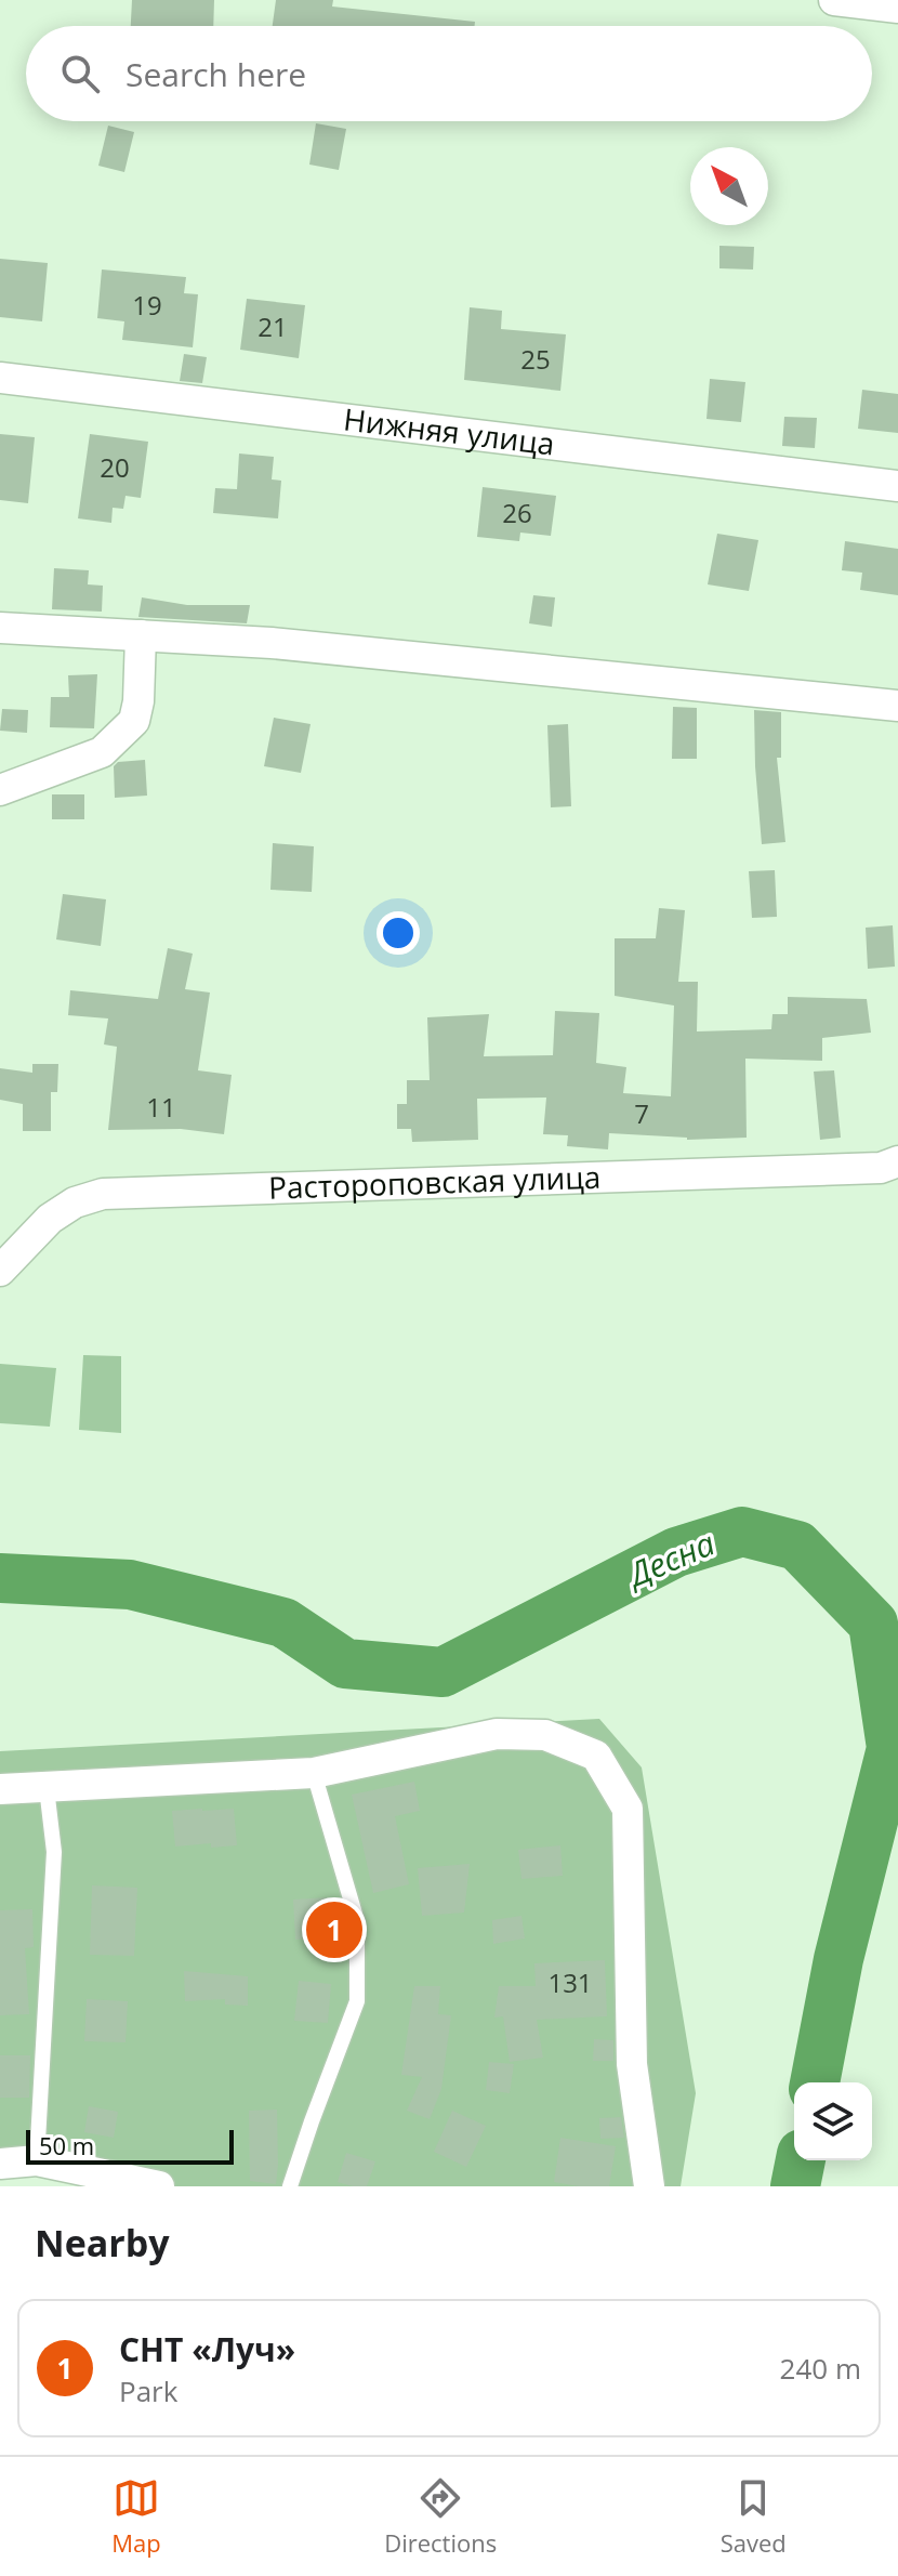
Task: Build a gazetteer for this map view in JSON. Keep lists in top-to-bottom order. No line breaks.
{"streets":{"street":["Нижняя улица","Растороповская улица"]},"water":["Десна"],"house_numbers":["19","21","25","20","26","11","7","131"],"scale_bar":"50 m","north":"top left","page":{"search":"Search here","pins":"1","scale":"50 m","heading":"Nearby","list":[{"mark":"1","name":"СНТ «Луч»","note":"Park","value":"240 m"}],"nav":["Map","Directions","Saved"]}}
